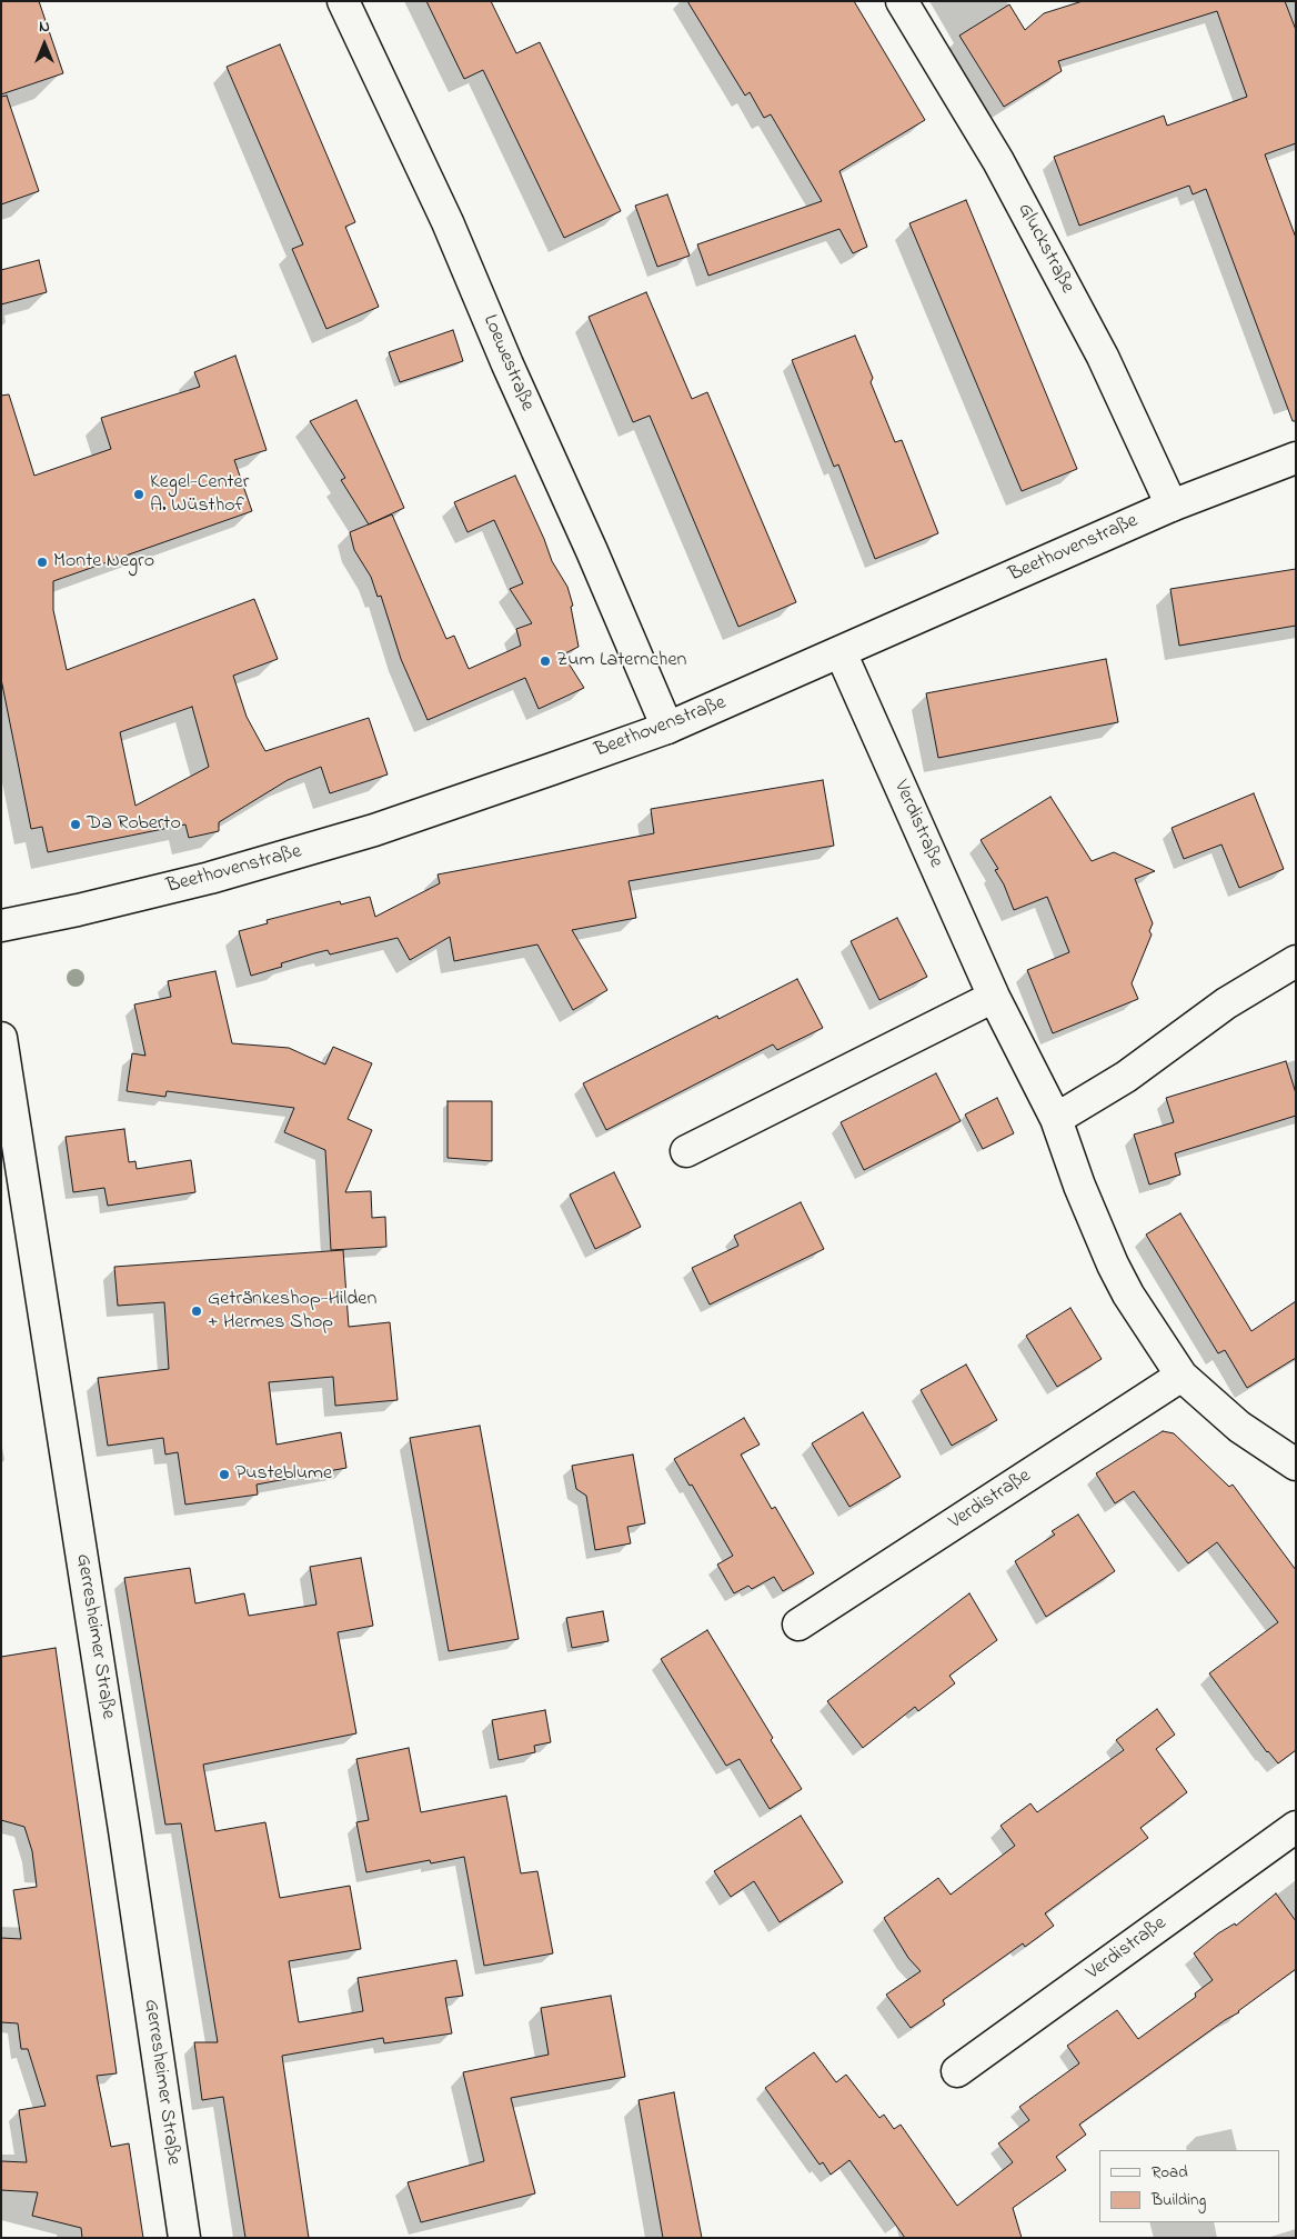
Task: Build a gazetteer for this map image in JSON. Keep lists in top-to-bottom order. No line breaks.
{"streets":{"street":["Gluckstraße","Loewestraße","Beethovenstraße","Verdistraße","Gerresheimer Straße"]},"crossings":[["Gluckstraße","Beethovenstraße"],["Loewestraße","Beethovenstraße"],["Beethovenstraße","Verdistraße"]],"places":["Kegel-Center A. Wüsthof","Monte Negro","Zum Laternchen","Da Roberto","Getränkeshop-Hilden + Hermes Shop","Pusteblume"],"legend":["Road","Building"],"north":"top"}
